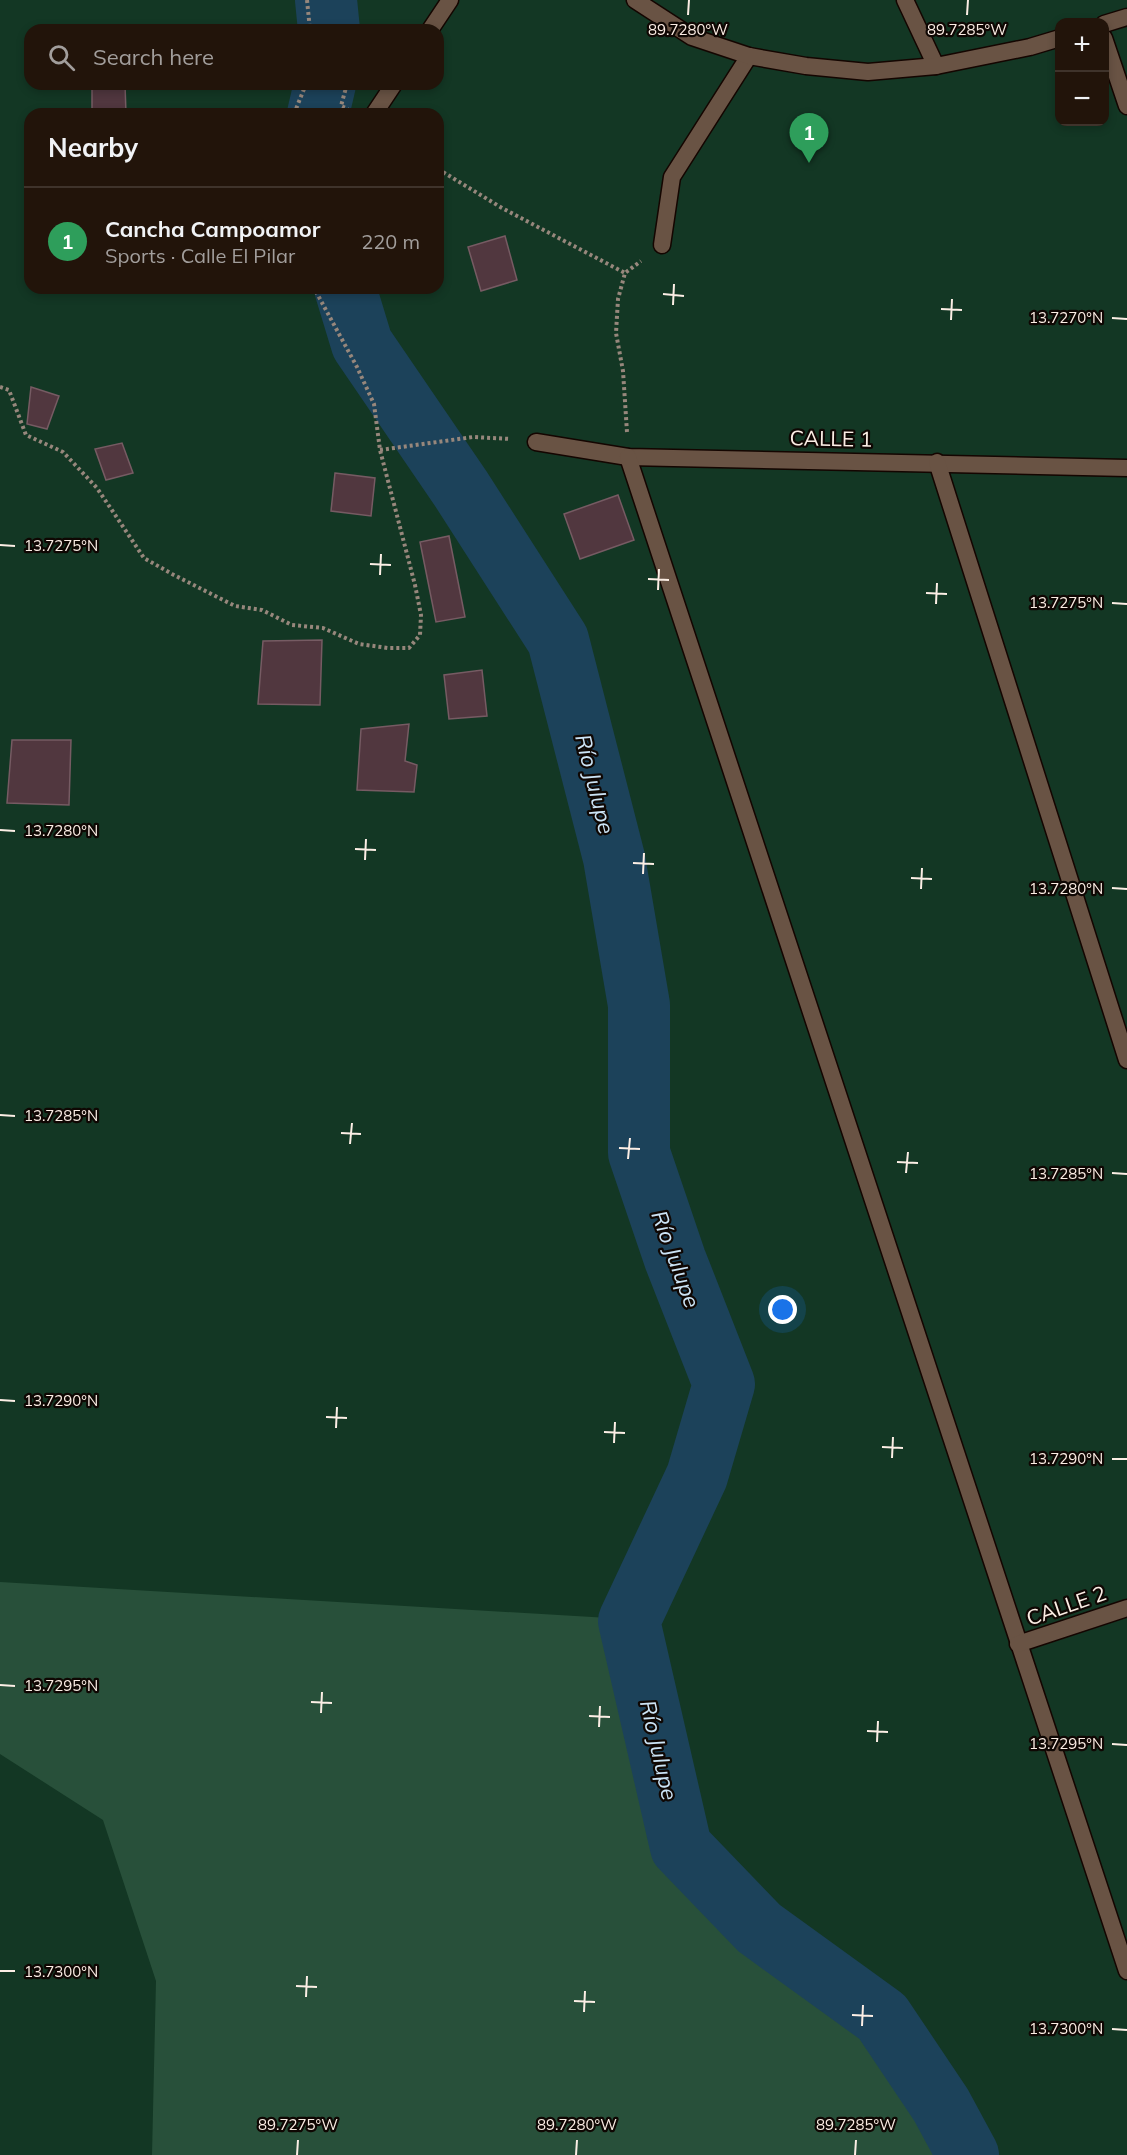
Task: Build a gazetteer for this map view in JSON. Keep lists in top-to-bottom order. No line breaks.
{"streets":{"street":["CALLE 1","CALLE 2"]},"water":["Río Julupe"],"page":{"map_buttons":["+","−"],"search":"Search here","heading":"Nearby","pins":"1","list":[{"mark":"1","name":"Cancha Campoamor","note":"Sports · Calle El Pilar","value":"220 m"}]},"coordinates":["89.7280°W","89.7285°W","13.7270°N","13.7275°N","13.7280°N","13.7285°N","13.7290°N","13.7295°N","13.7300°N","89.7275°W"]}
